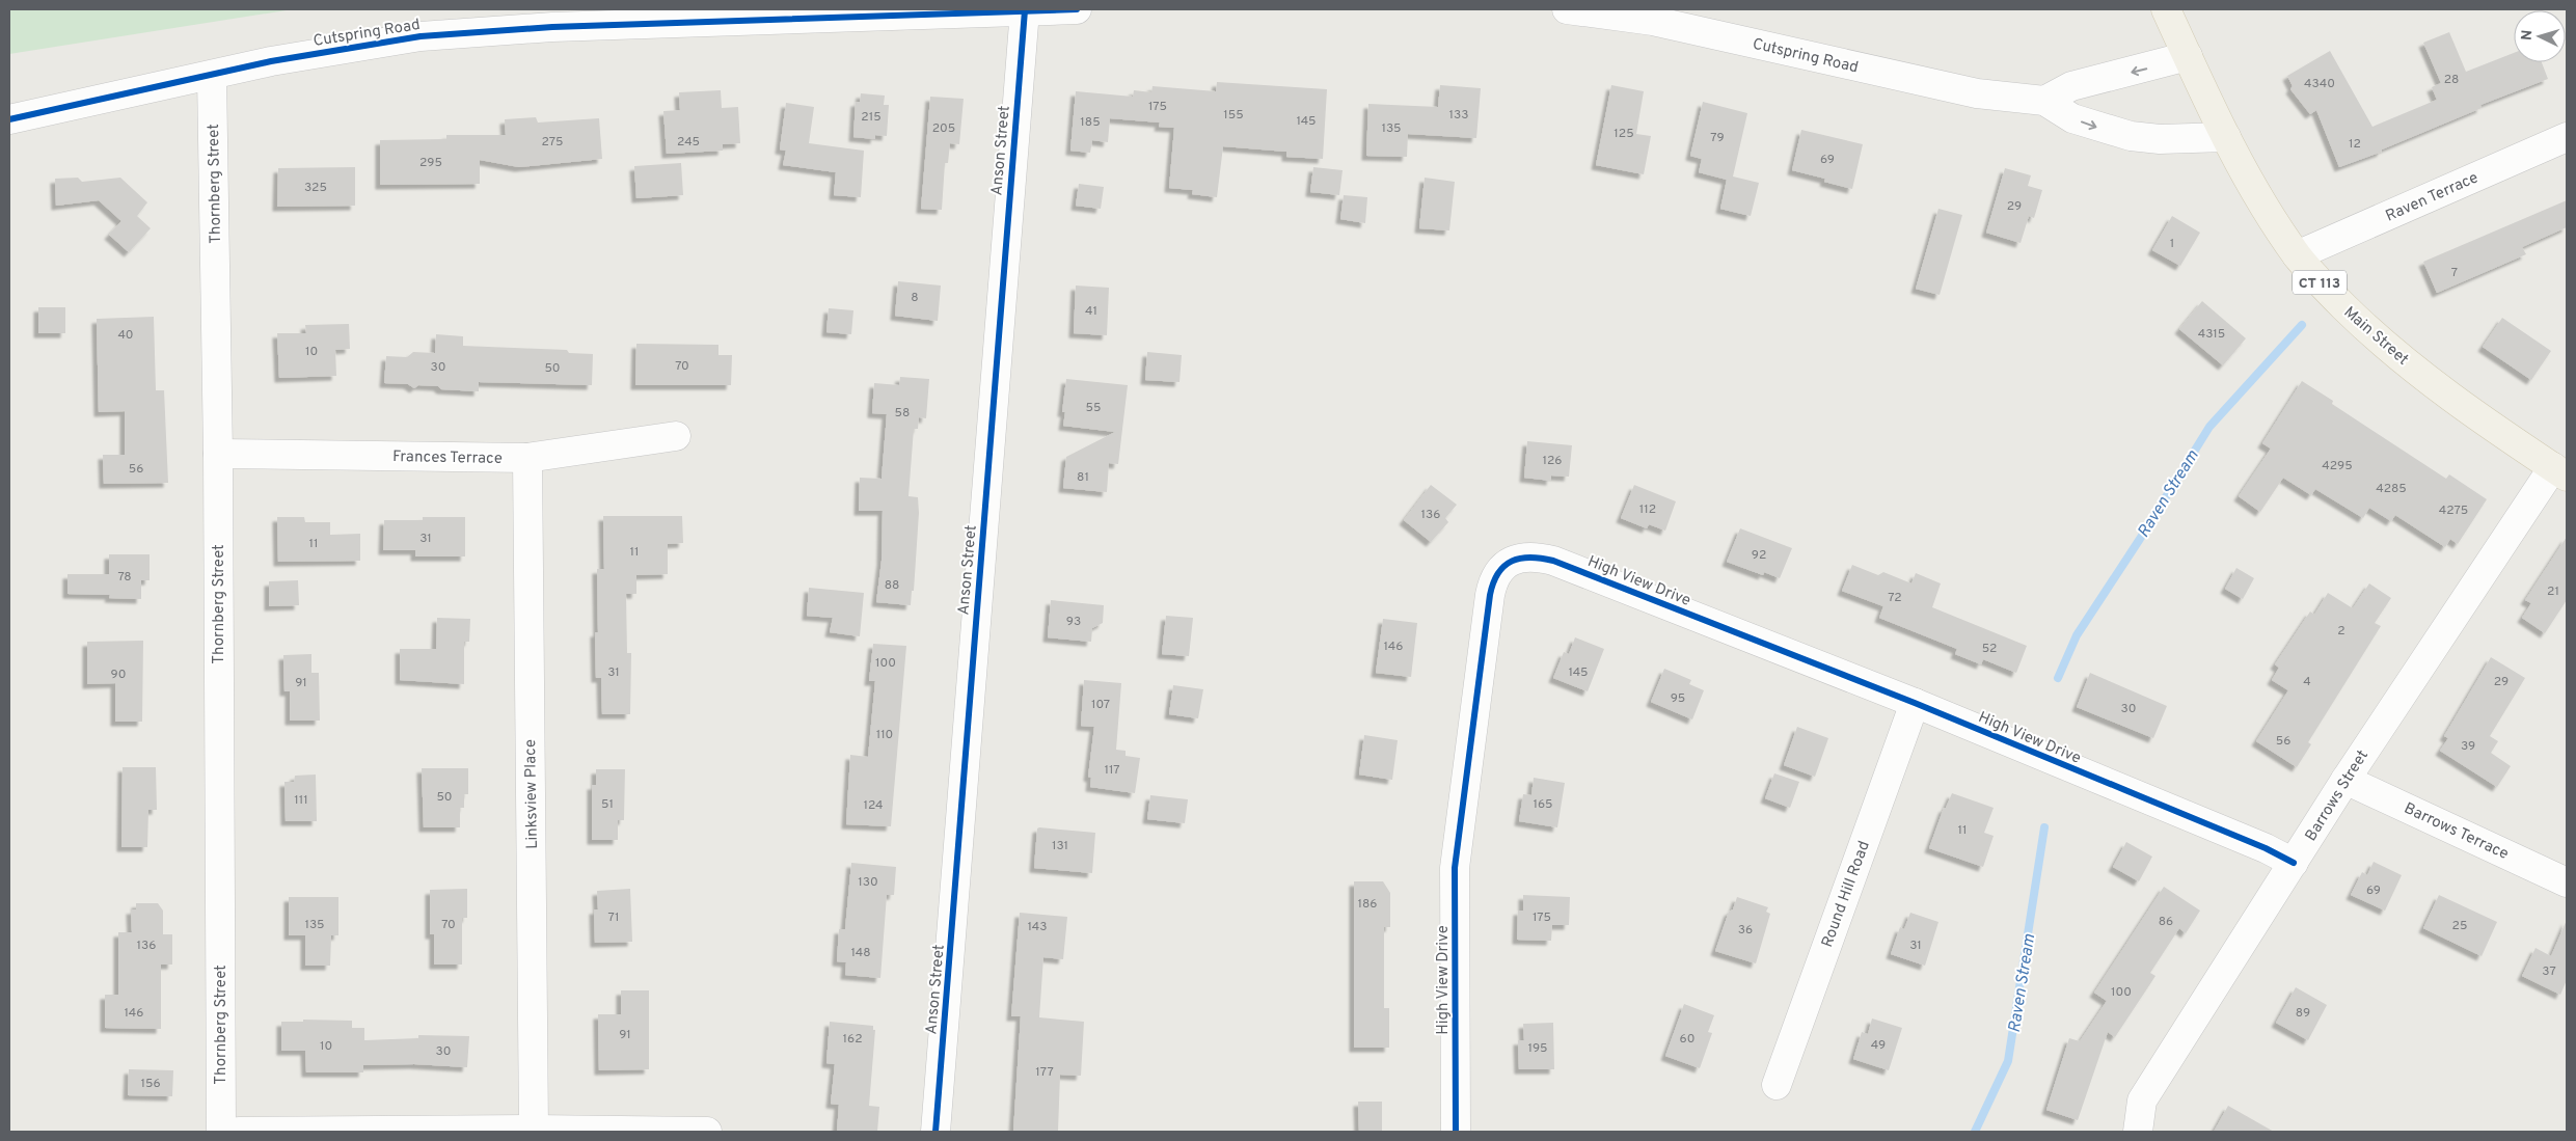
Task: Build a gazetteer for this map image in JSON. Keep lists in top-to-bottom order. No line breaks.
{"streets":{"main road":["CT 113","Main Street"],"street":["Cutspring Road","Anson Street","Thornberg Street","Raven Terrace","Frances Terrace","High View Drive","Linksview Place","Barrows Street","Barrows Terrace","Round Hill Road"]},"crossings":[["Cutspring Road","Anson Street"],["Cutspring Road","Thornberg Street"],["Cutspring Road","Main Street"],["Thornberg Street","Frances Terrace"],["Raven Terrace","Main Street"],["Main Street","Barrows Street"],["Frances Terrace","Linksview Place"],["High View Drive","Barrows Street"],["High View Drive","Round Hill Road"],["Barrows Street","Barrows Terrace"]],"water":["Raven Stream"],"house_numbers":["28","4340","175","155","133","215","145","185","205","135","125","79","275","245","12","69","295","325","29","1","7","8","41","4315","40","10","70","30","50","55","58","126","4295","56","81","4285","112","4275","136","31","11","11","92","78","88","21","72","93","2","146","52","100","31","145","90","4","29","91","95","107","30","110","56","39","117","50","111","51","165","124","11","131","130","69","186","71","175","86","135","70","25","143","36","136","31","148","37","100","146","89","91","162","60","49","10","195","30","177","156"],"north":"left"}
